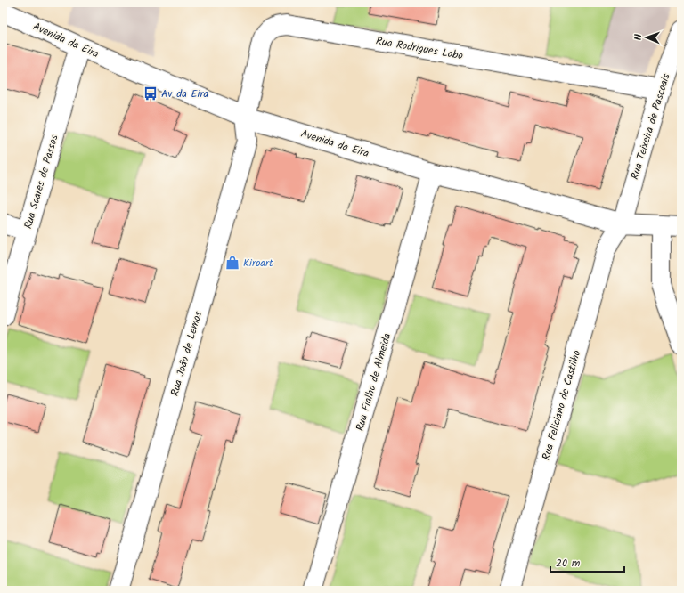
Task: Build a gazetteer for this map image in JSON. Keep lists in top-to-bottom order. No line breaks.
{"streets":{"street":["Avenida da Eira","Rua Rodrigues Lobo","Rua Teixeira de Pascoais","Rua Soares de Passos","Rua João de Lemos","Rua Fialho de Almeida","Rua Feliciano de Castilho"]},"crossings":[["Avenida da Eira","Rua Rodrigues Lobo"],["Avenida da Eira","Rua Teixeira de Pascoais"],["Avenida da Eira","Rua Soares de Passos"],["Avenida da Eira","Rua João de Lemos"],["Avenida da Eira","Rua Fialho de Almeida"],["Avenida da Eira","Rua Feliciano de Castilho"],["Rua Rodrigues Lobo","Rua Teixeira de Pascoais"],["Rua Rodrigues Lobo","Rua João de Lemos"],["Rua Teixeira de Pascoais","Rua Feliciano de Castilho"]],"places":{"bus stop":["Av da Eira"],"shop":["Kiroart"]},"scale_bar":"20 m","north":"left"}
